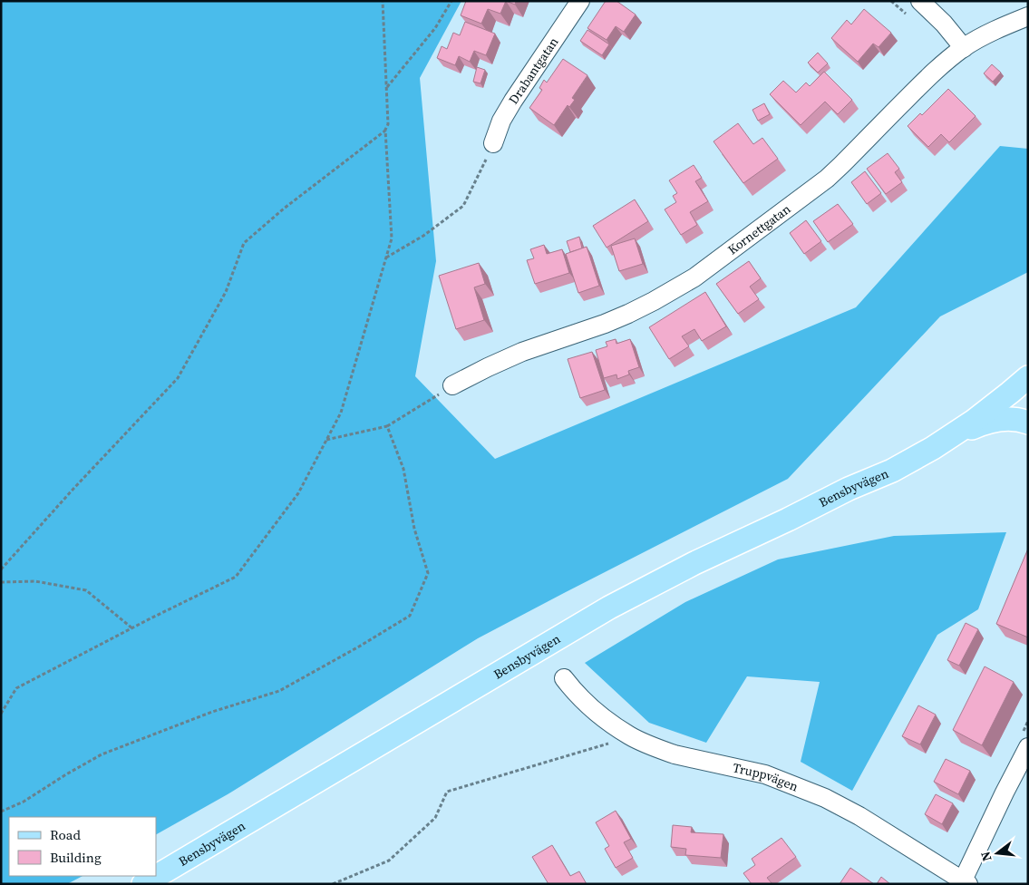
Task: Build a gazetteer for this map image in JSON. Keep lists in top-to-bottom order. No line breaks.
{"streets":{"main road":["Bensbyvägen"],"street":["Drabantgatan","Kornettgatan","Truppvägen"]},"legend":["Road","Building"],"north":"left"}
